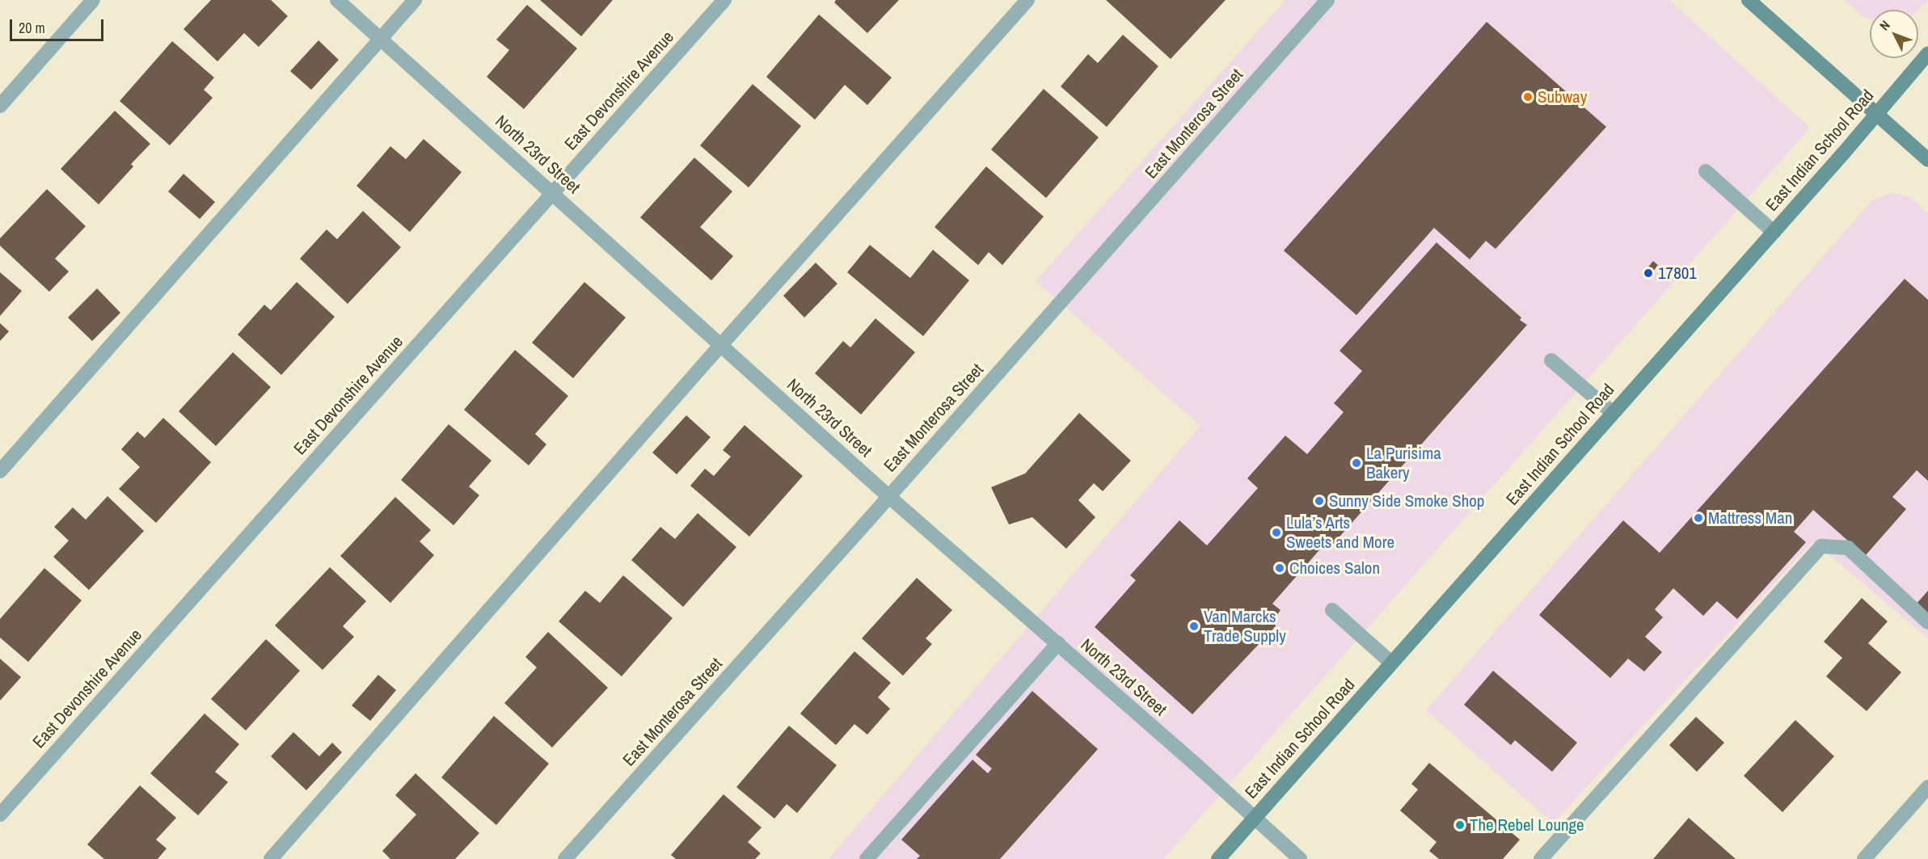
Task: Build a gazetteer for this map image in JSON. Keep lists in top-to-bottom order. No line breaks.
{"streets":{"main road":["East Indian School Road"],"street":["East Devonshire Avenue","East Monterosa Street","North 23rd Street"]},"crossings":[["East Devonshire Avenue","North 23rd Street"],["East Monterosa Street","North 23rd Street"],["East Indian School Road","North 23rd Street"]],"places":["Subway","17801","La Purisima Bakery","Sunny Side Smoke Shop","Mattress Man","Lula’s Arts Sweets and More","Choices Salon","Van Marcks Trade Supply","The Rebel Lounge"],"scale_bar":"20 m","north":"top left"}
